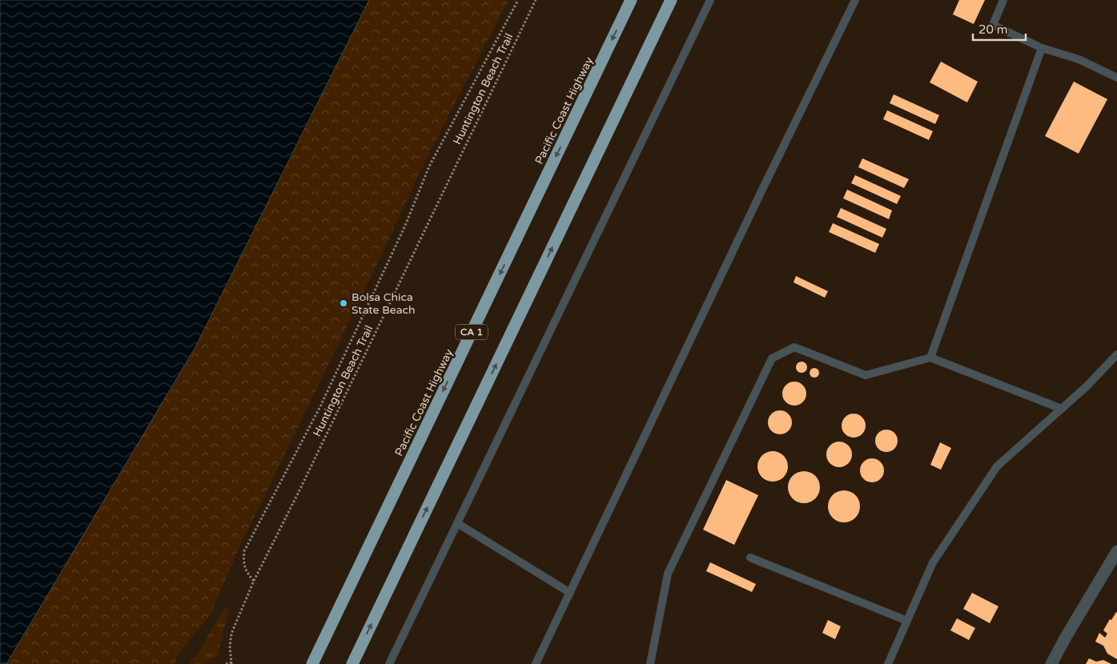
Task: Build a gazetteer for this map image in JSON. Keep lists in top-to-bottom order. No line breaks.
{"streets":{"highway":["Pacific Coast Highway","CA 1"],"path":["Huntington Beach Trail"]},"places":["Bolsa Chica State Beach"],"scale_bar":"20 m"}
